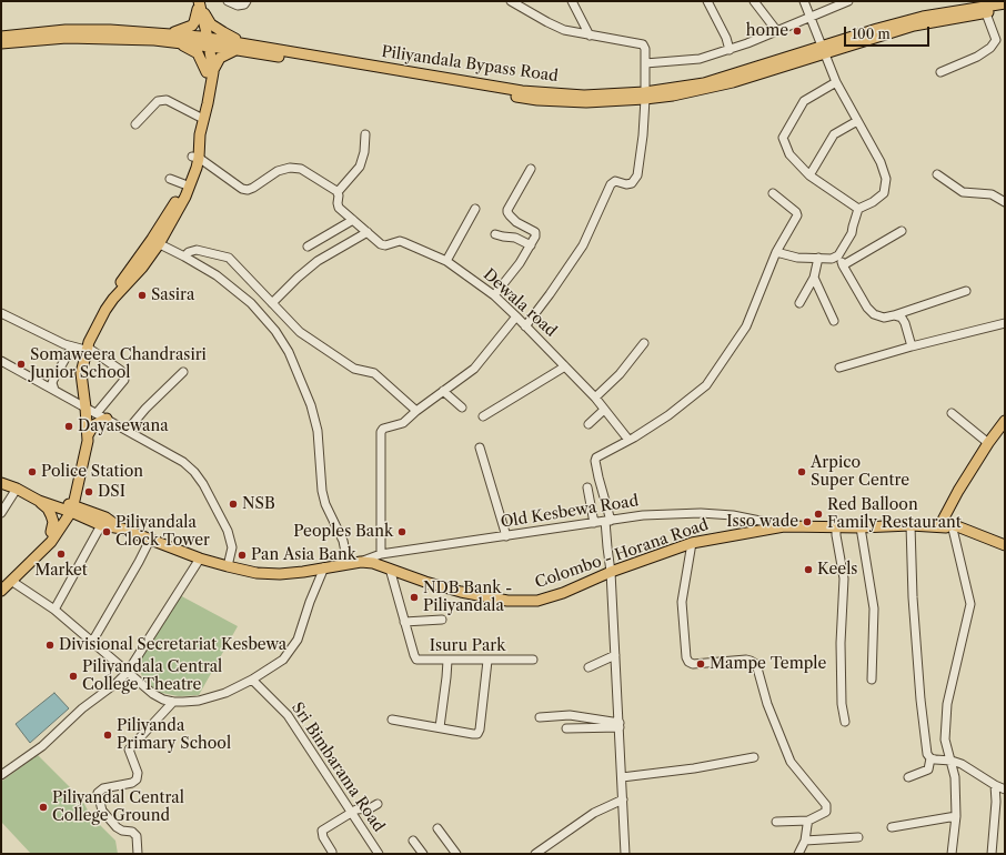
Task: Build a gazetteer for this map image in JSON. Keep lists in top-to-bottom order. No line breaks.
{"streets":{"main road":["Piliyandala Bypass Road","Colombo - Horana Road"],"street":["Dewala road","Old Kesbewa Road","Isuru Park","Sri Bimbarama Road"]},"crossings":[["Old Kesbewa Road","Colombo - Horana Road"],["Colombo - Horana Road","Isuru Park"]],"places":["home","Sasira","Somaweera Chandrasiri Junior School","Dayasewana","Police Station","Arpico Super Centre","DSI","NSB","Red Balloon Family Restaurant","Isso wade","Piliyandala Clock Tower","Peoples Bank","Market","Pan Asia Bank","Keels","NDB Bank - Piliyandala","Divisional Secretariat Kesbewa","Mampe Temple","Piliyandala Central College Theatre","Piliyanda Primary School","Piliyandal Central College Ground"],"scale_bar":"100 m"}
